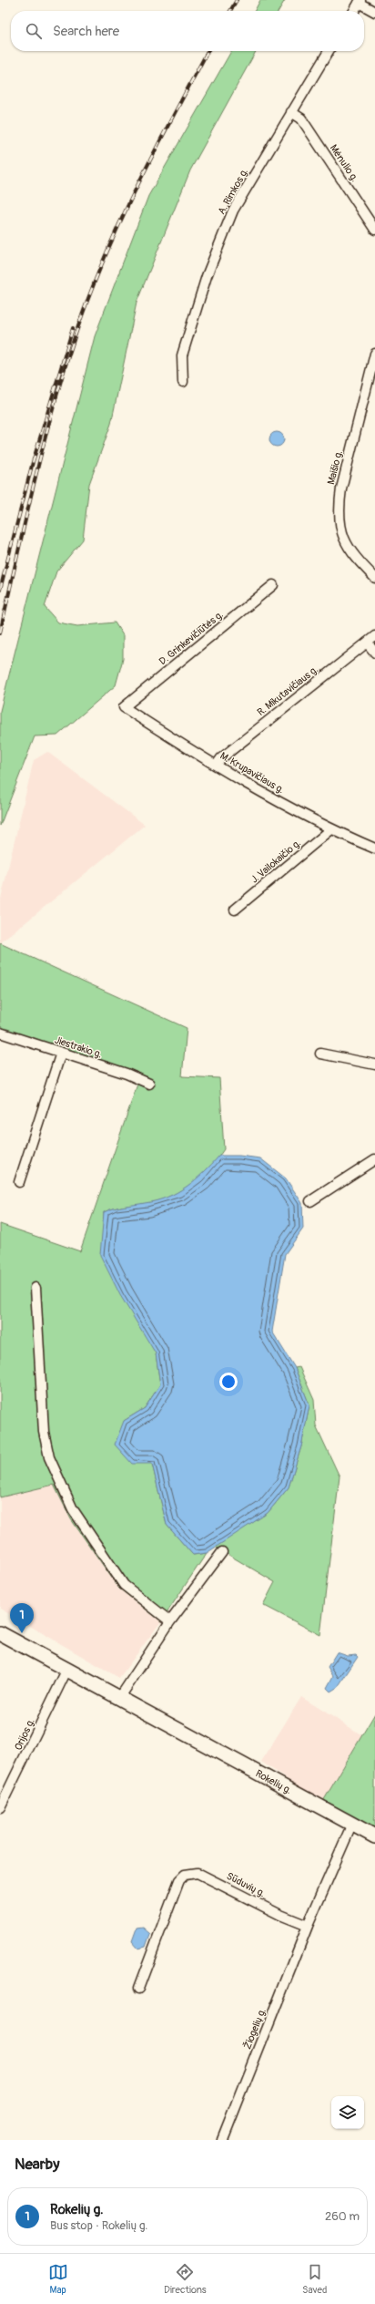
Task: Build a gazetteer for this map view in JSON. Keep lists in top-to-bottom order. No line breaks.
{"streets":{"main road":["Rokelių g."],"street":["Mėnulio g.","A. Rimkos g.","Maišio g.","D. Grinkevičiūtės g.","R. Mikutavičiaus g.","M. Krupavičiaus g.","J. Vailokaičio g.","Jiestrakio g.","Orijos g.","Sūduvių g.","Žiogelių g."]},"crossings":[["Mėnulio g.","A. Rimkos g."],["D. Grinkevičiūtės g.","M. Krupavičiaus g."],["R. Mikutavičiaus g.","M. Krupavičiaus g."],["M. Krupavičiaus g.","J. Vailokaičio g."],["Orijos g.","Rokelių g."],["Sūduvių g.","Žiogelių g."]],"page":{"search":"Search here","pins":"1","heading":"Nearby","list":[{"mark":"1","name":"Rokelių g.","note":"Bus stop · Rokelių g.","value":"260 m"}],"nav":["Map","Directions","Saved"]}}
